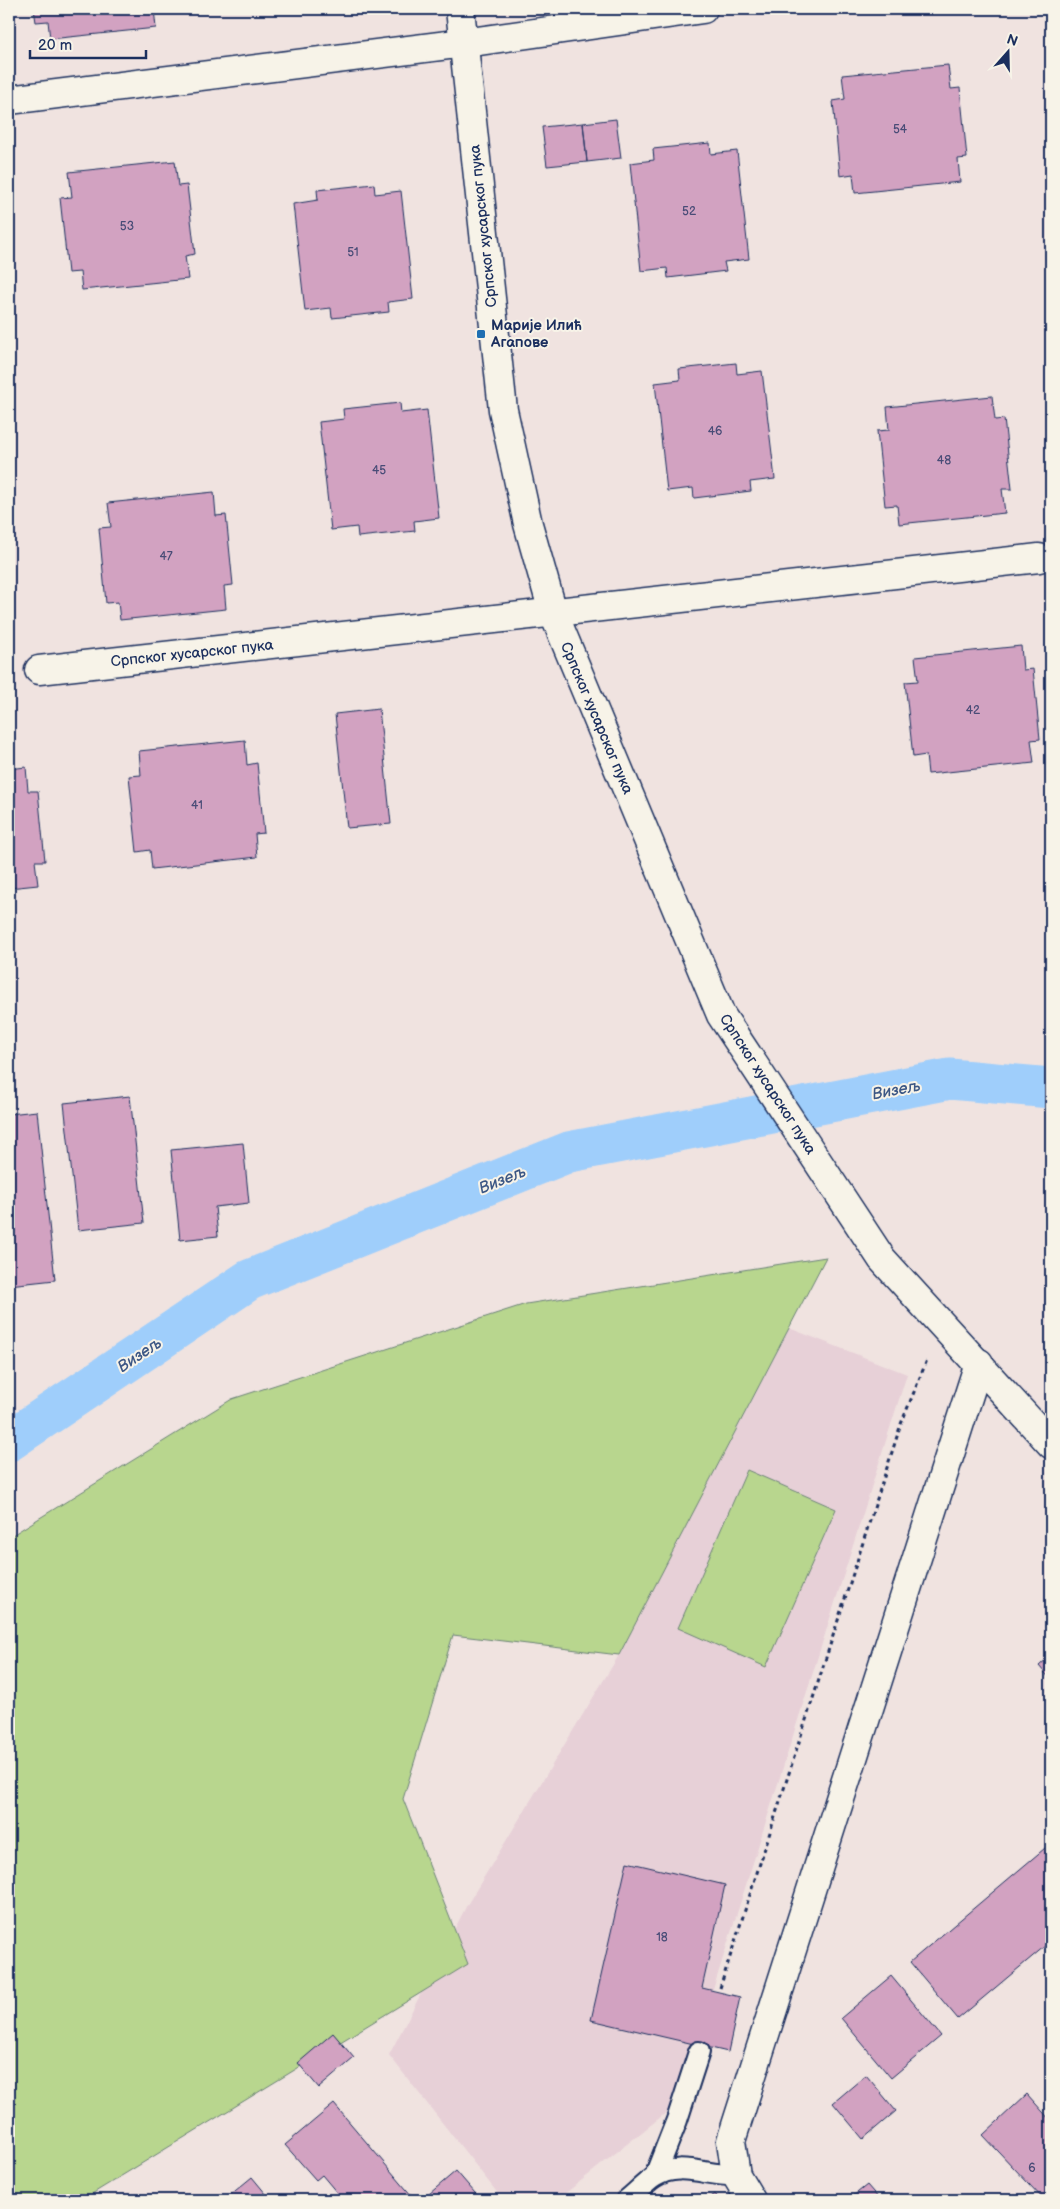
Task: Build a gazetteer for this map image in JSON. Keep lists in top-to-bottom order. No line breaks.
{"streets":{"street":["Српског хусарског пука"]},"water":["Визељ"],"places":{"transit":["Марије Илић Агапове"]},"house_numbers":["54","52","53","51","46","48","45","47","42","41","18","6"],"scale_bar":"20 m","north":"top"}
